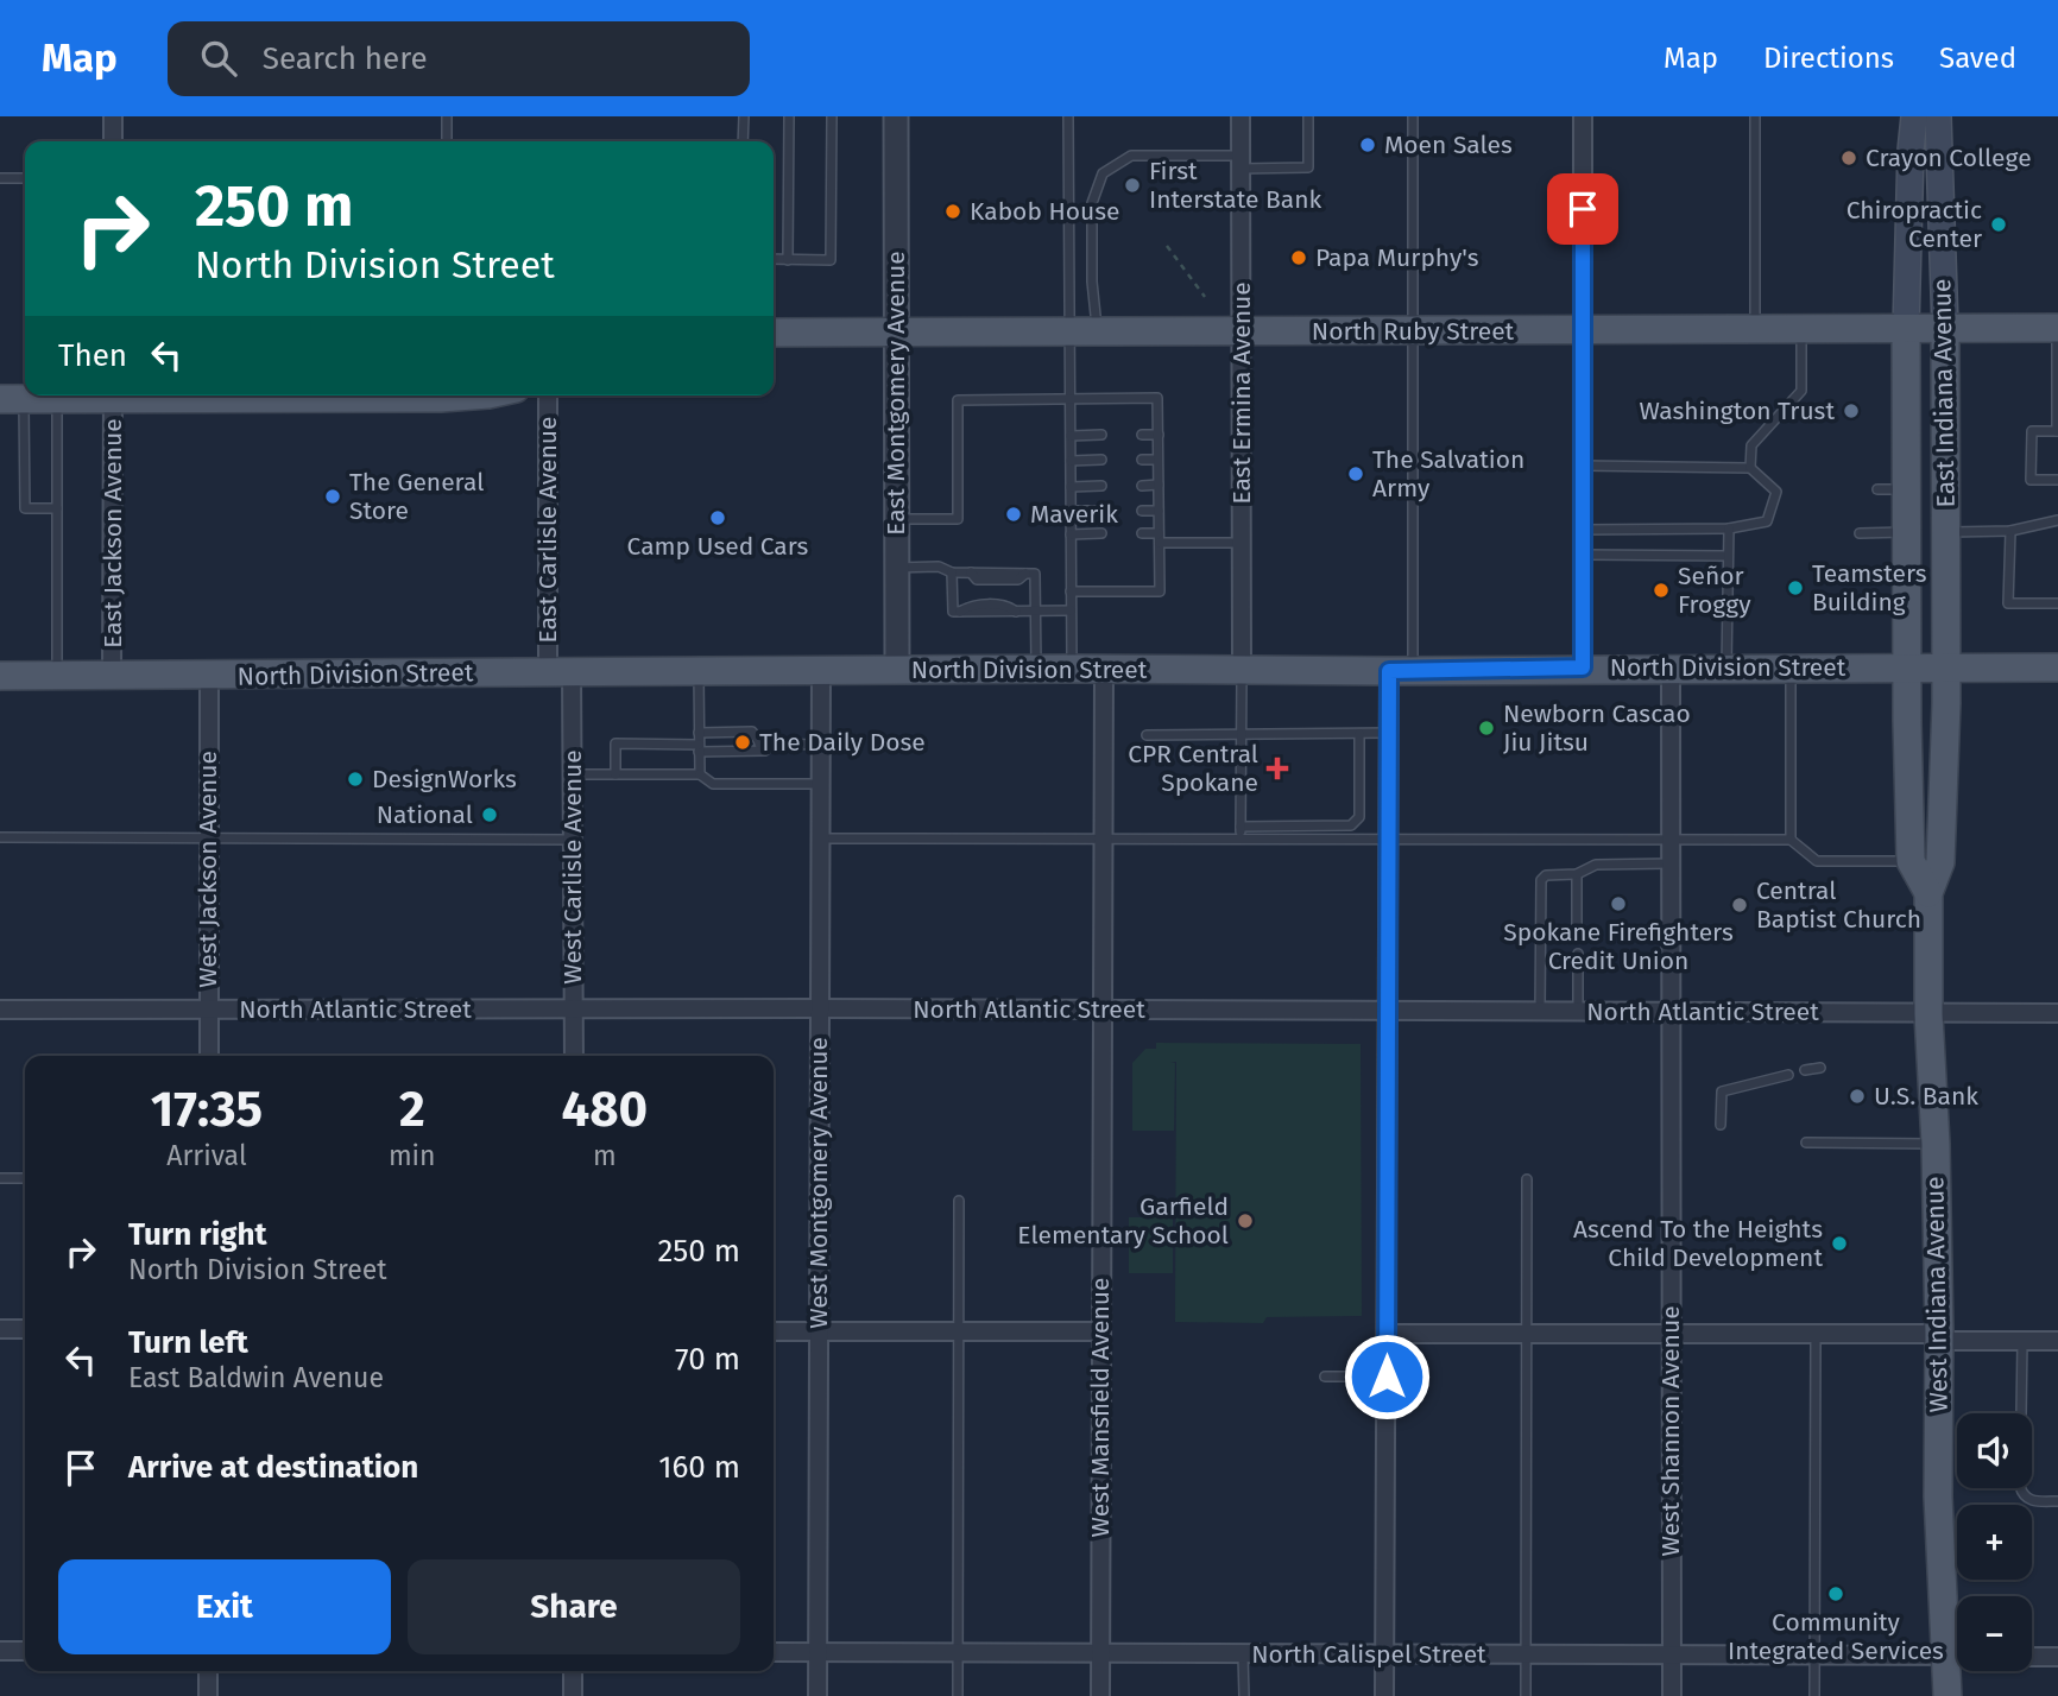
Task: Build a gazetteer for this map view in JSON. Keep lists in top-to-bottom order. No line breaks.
{"streets":{"main road":["North Ruby Street","East Indiana Avenue","North Division Street","West Indiana Avenue"],"street":["East Montgomery Avenue","East Ermina Avenue","East Carlisle Avenue","East Jackson Avenue","West Carlisle Avenue","West Jackson Avenue","North Atlantic Street","West Montgomery Avenue","West Mansfield Avenue","West Shannon Avenue","North Calispel Street"]},"crossings":[["North Ruby Street","East Montgomery Avenue"],["North Ruby Street","East Ermina Avenue"],["North Ruby Street","East Indiana Avenue"],["East Montgomery Avenue","North Division Street"],["East Ermina Avenue","North Division Street"],["East Indiana Avenue","North Division Street"],["East Indiana Avenue","West Indiana Avenue"],["East Carlisle Avenue","North Division Street"],["East Carlisle Avenue","West Carlisle Avenue"],["East Jackson Avenue","North Division Street"],["North Division Street","West Carlisle Avenue"],["North Division Street","West Jackson Avenue"],["North Division Street","West Montgomery Avenue"],["North Division Street","West Indiana Avenue"],["North Division Street","West Mansfield Avenue"],["North Division Street","West Shannon Avenue"],["West Carlisle Avenue","North Atlantic Street"],["West Jackson Avenue","North Atlantic Street"],["North Atlantic Street","West Montgomery Avenue"],["North Atlantic Street","West Indiana Avenue"],["North Atlantic Street","West Mansfield Avenue"],["North Atlantic Street","West Shannon Avenue"],["West Montgomery Avenue","North Calispel Street"],["West Mansfield Avenue","North Calispel Street"],["West Shannon Avenue","North Calispel Street"]],"places":{"other":["Moen Sales","Crayon College","First Interstate Bank","Kabob House","Chiropractic Center","Papa Murphy's","Washington Trust","The Salvation Army","The General Store","Maverik","Camp Used Cars","Teamsters Building","Señor Froggy","Newborn Cascao Jiu Jitsu","The Daily Dose","DesignWorks","National","Spokane Firefighters Credit Union","Central Baptist Church","U.S. Bank","Garfield Elementary School","Ascend To the Heights Child Development","Community Integrated Services"],"health":["CPR Central Spokane"]},"page":{"header":"Map","search":"Search here","nav":["Map","Directions","Saved"],"turn":["250 m","North Division Street"],"then":"Then","eta":["17:35","Arrival","2","min","480","m"],"list":[{"name":"Turn right","note":"North Division Street","value":"250 m"},{"name":"Turn left","note":"East Baldwin Avenue","value":"70 m"},{"name":"Arrive at destination","value":"160 m"}],"map_buttons":["+","−"],"buttons":["Exit","Share"]}}
